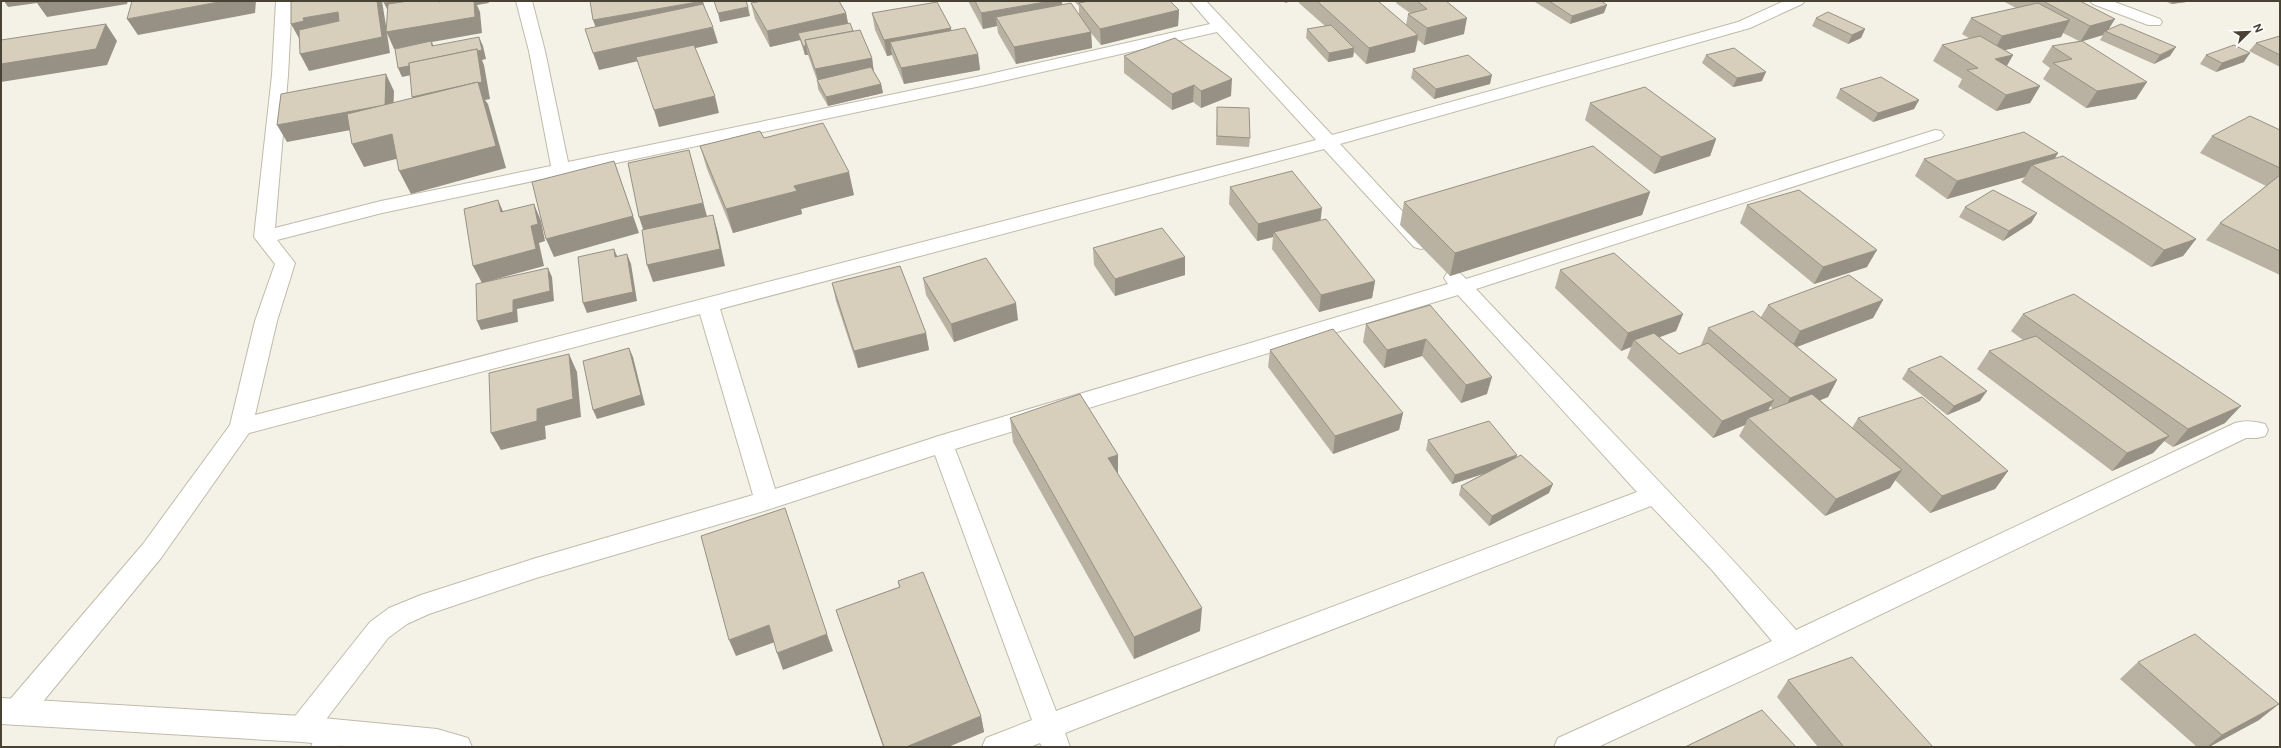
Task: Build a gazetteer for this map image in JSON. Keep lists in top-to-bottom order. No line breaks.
{"north":"top right"}
